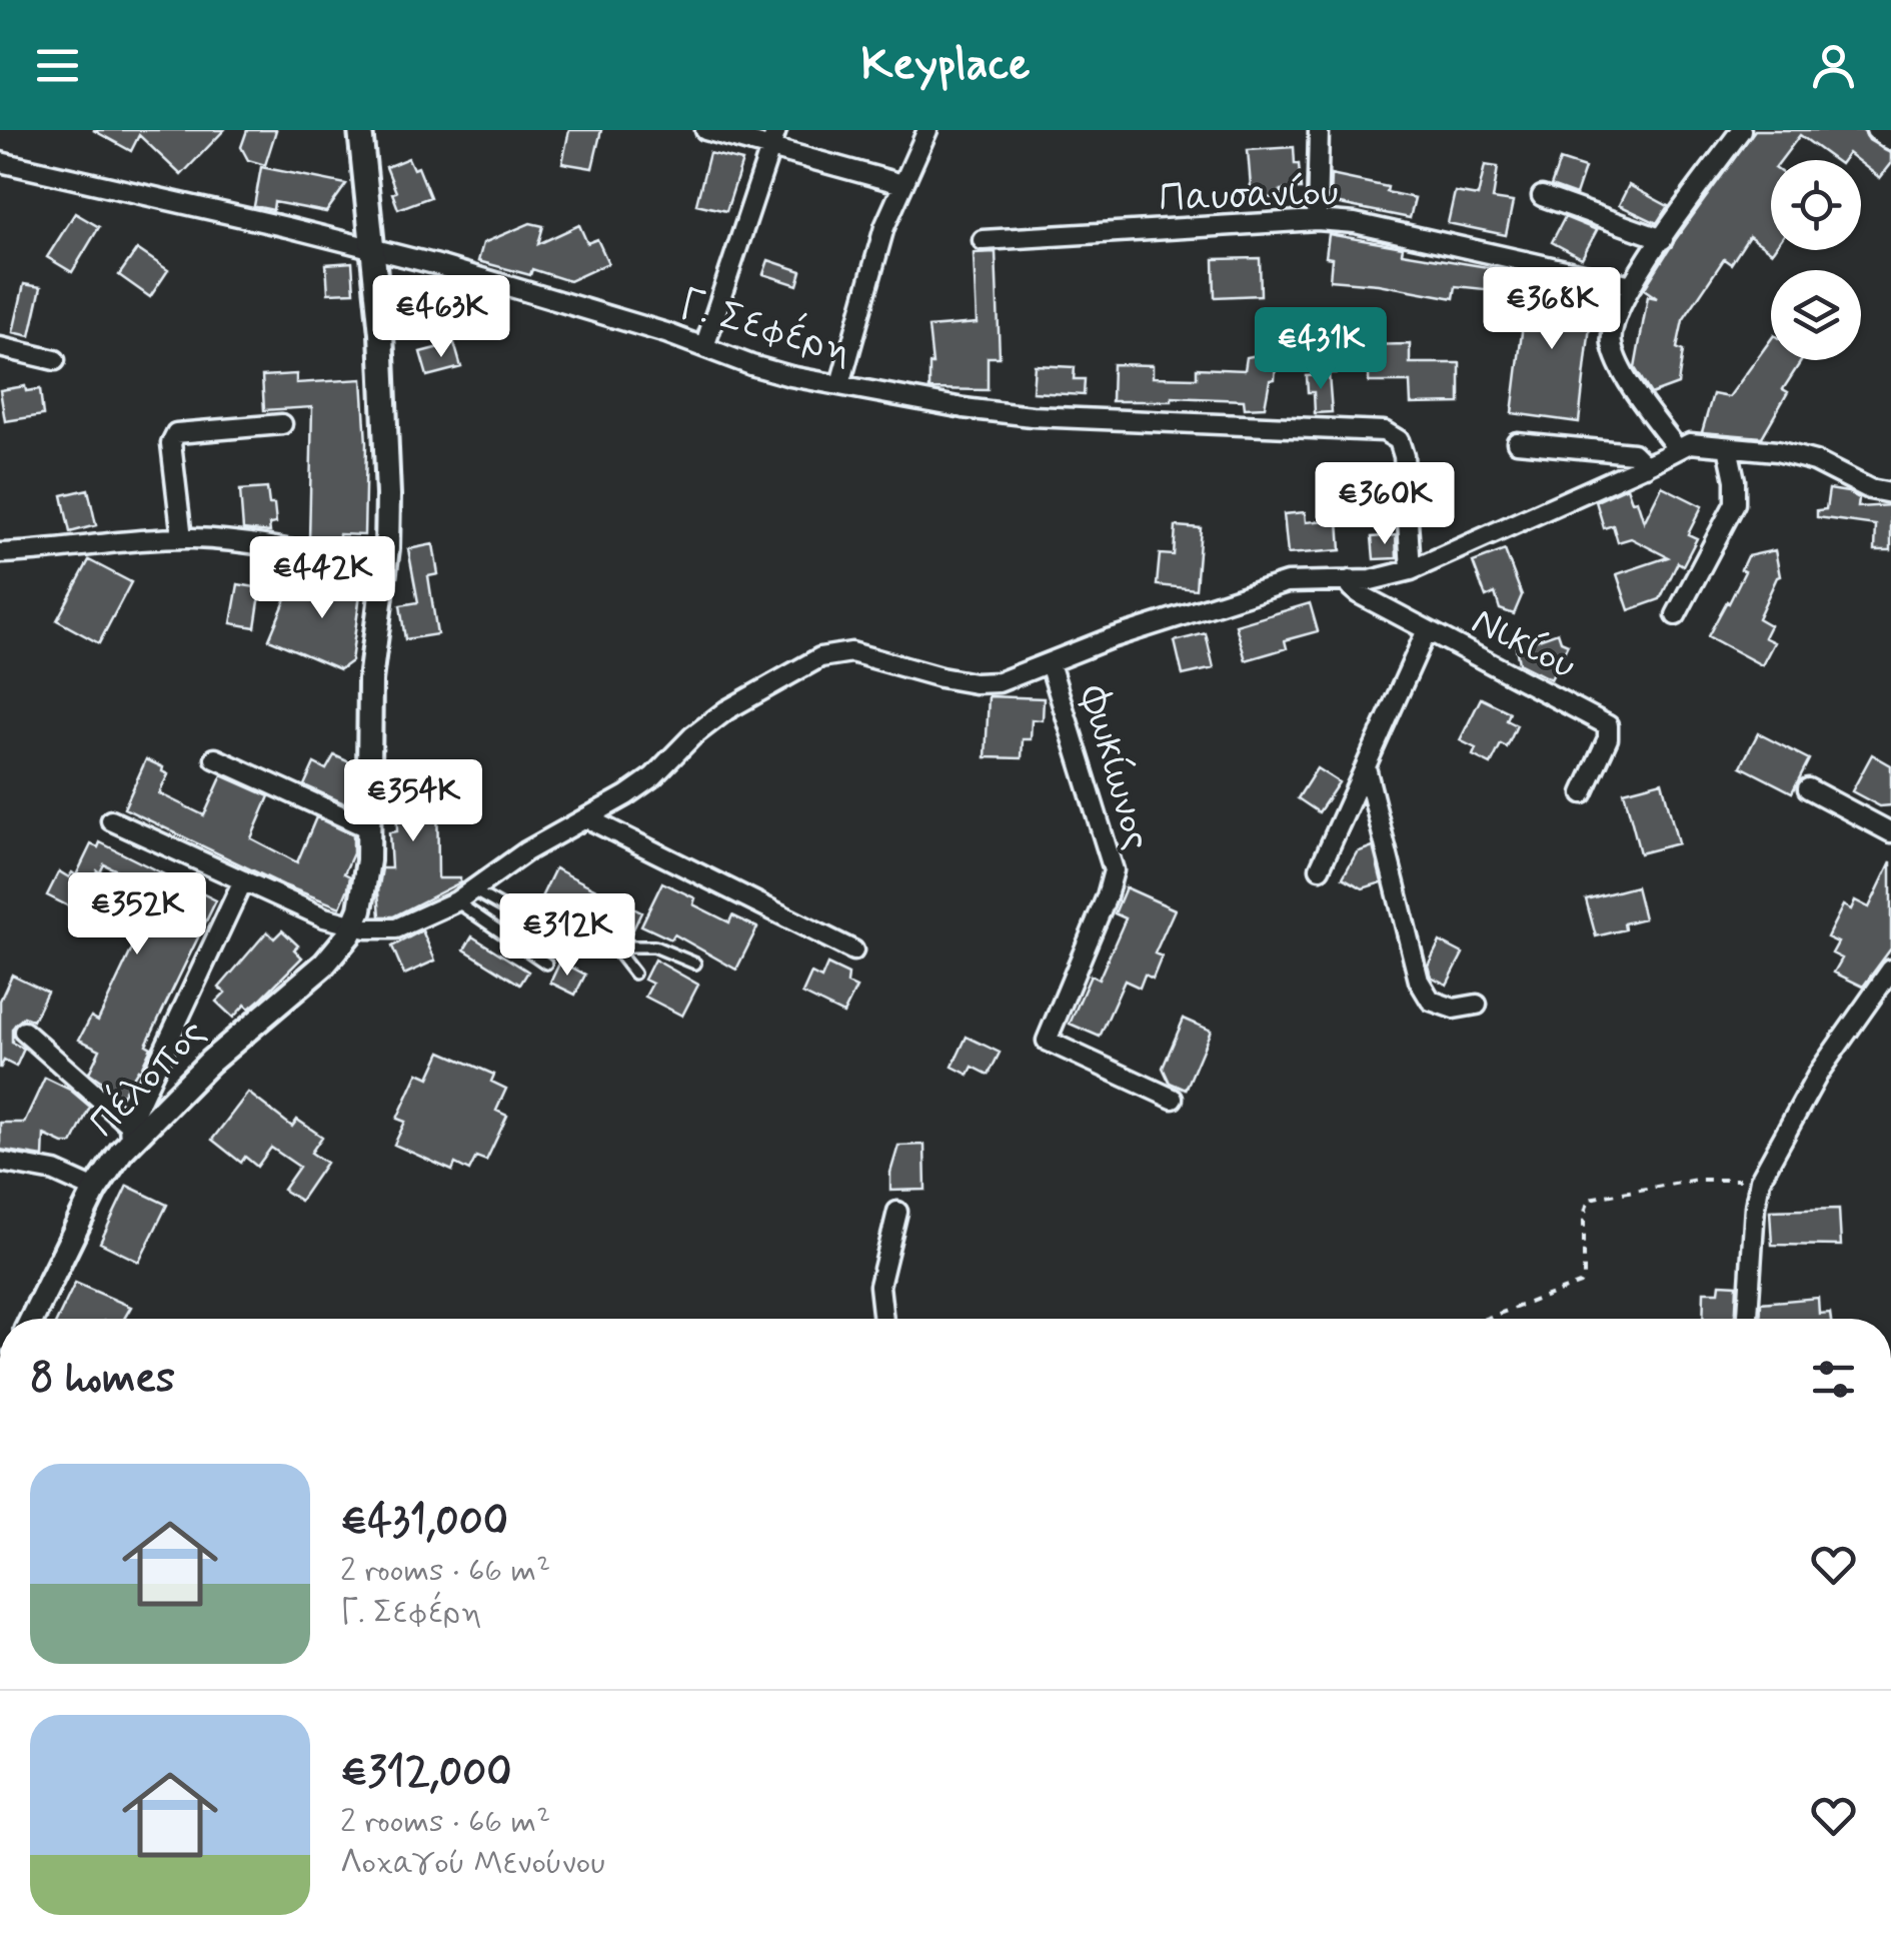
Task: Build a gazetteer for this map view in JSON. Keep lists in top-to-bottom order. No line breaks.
{"streets":{"street":["Παυσανίου","Γ. Σεφέρη","Νικίου","Φωκίωνος","Πέλοπος"]},"crossings":[["Γ. Σεφέρη","Πέλοπος"]],"page":{"header":"Keyplace","price":["€368K","€463K","€431K","€360K","€442K","€354K","€352K","€312K"],"heading":"8 homes","list":[{"name":"€431,000","note":"2 rooms · 66 m² · Γ. Σεφέρη"},{"name":"€312,000","note":"2 rooms · 66 m² · Λοχαγού Μενούνου"}]}}
